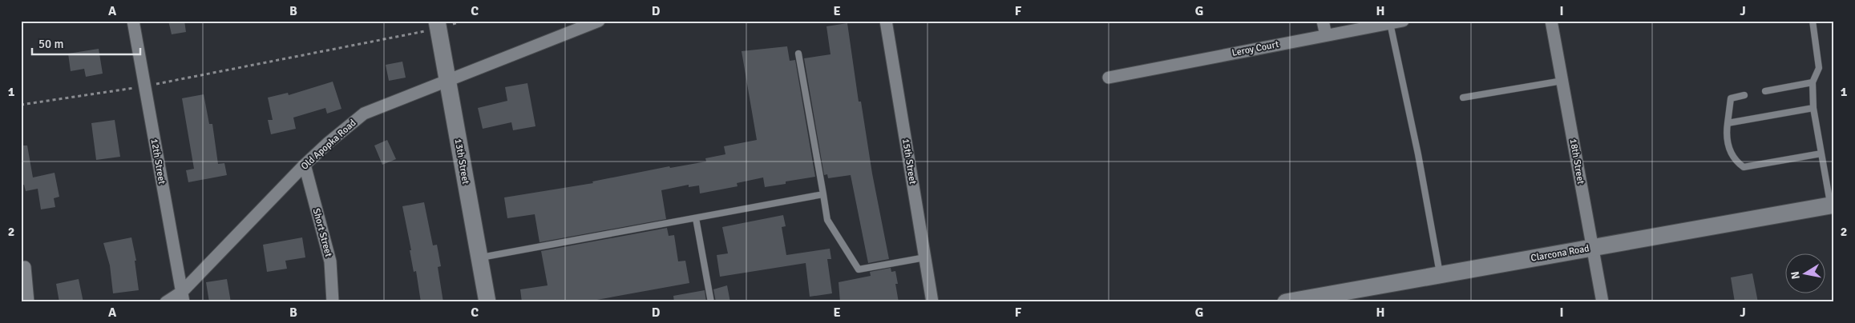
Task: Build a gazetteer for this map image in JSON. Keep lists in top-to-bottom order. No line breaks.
{"streets":{"main road":["13th Street","Clarcona Road"],"street":["Leroy Court","Old Apopka Road","12th Street","15th Street","18th Street","Short Street"]},"crossings":[["Old Apopka Road","12th Street"],["Old Apopka Road","13th Street"],["Old Apopka Road","Short Street"],["18th Street","Clarcona Road"]],"scale_bar":"50 m","north":"left","grid":{"columns":["A","B","C","D","E","F","G","H","I","J"],"rows":["1","2"]}}
